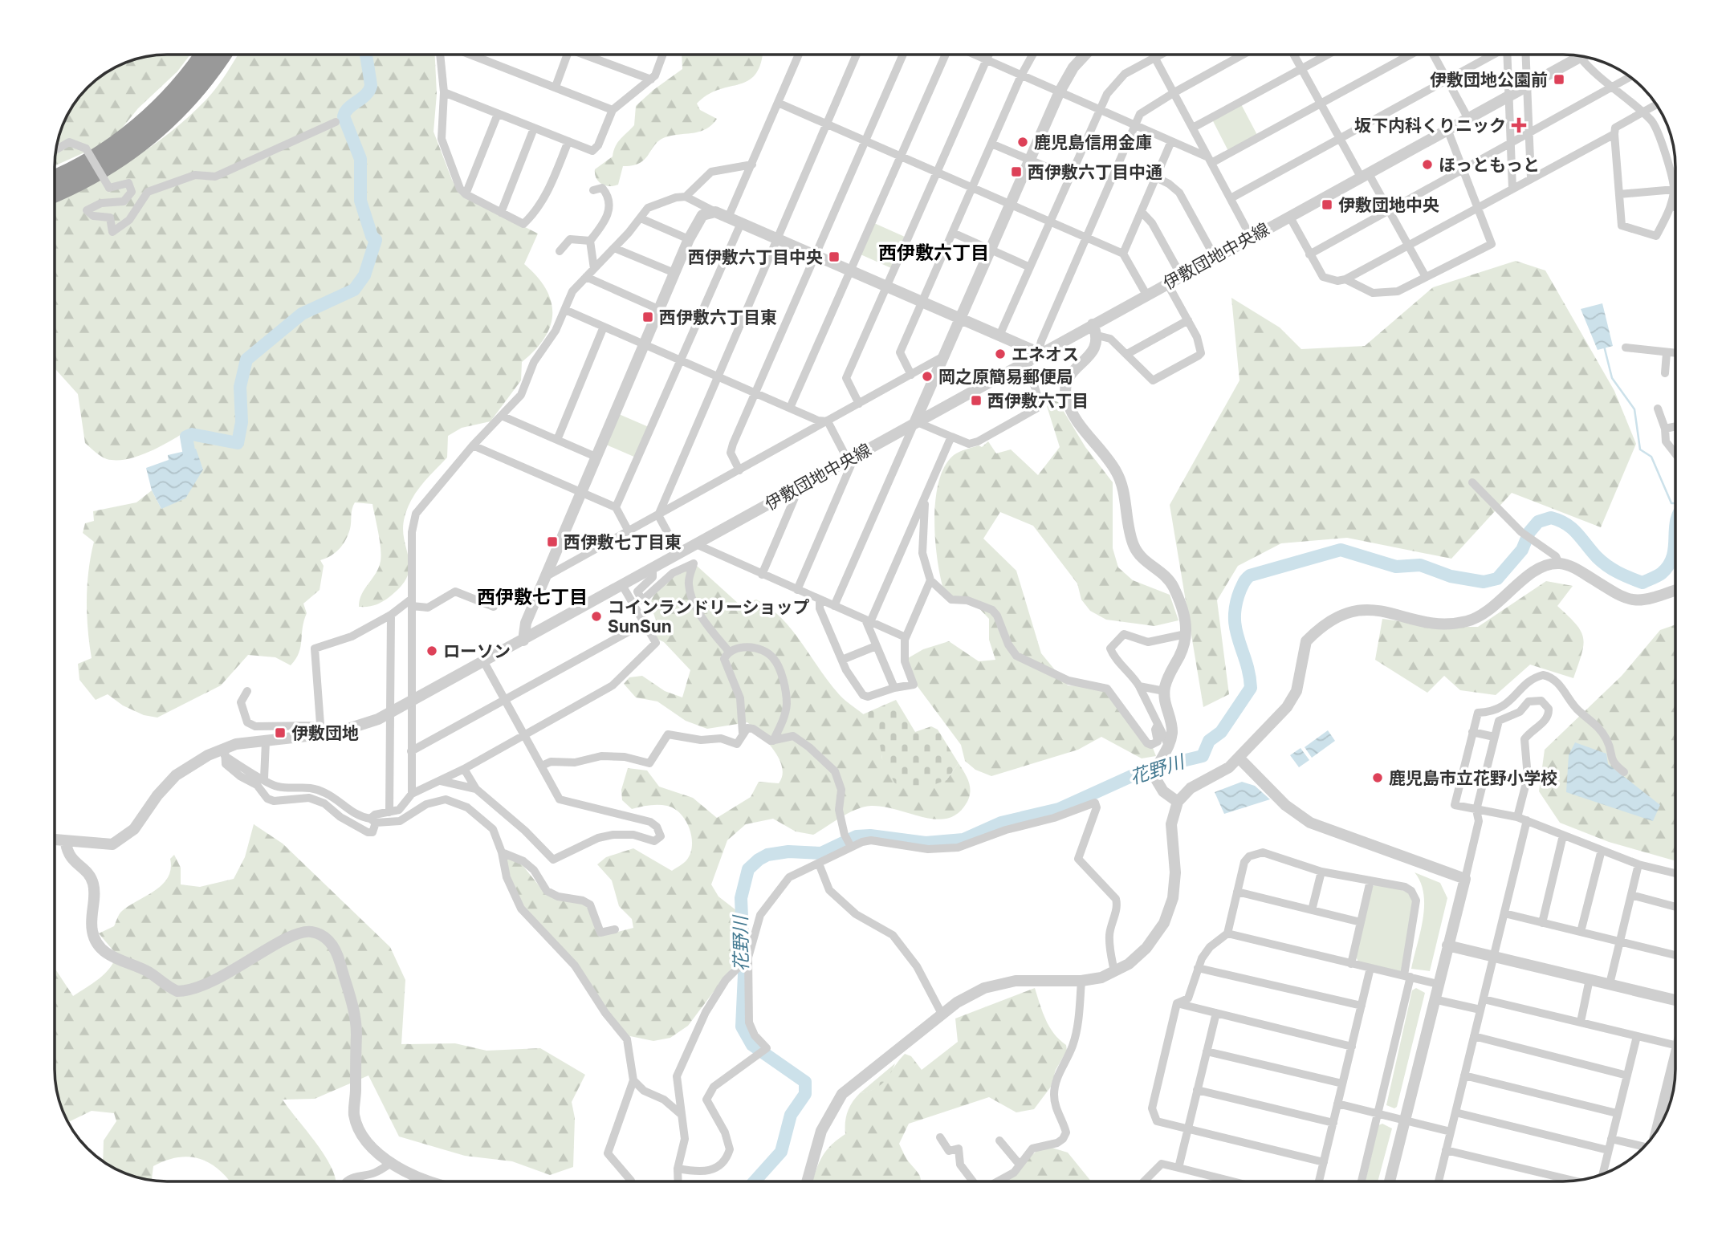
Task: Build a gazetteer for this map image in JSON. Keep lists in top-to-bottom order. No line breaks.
{"streets":{"street":["伊敷団地中央線"]},"districts":["西伊敷六丁目","西伊敷七丁目"],"water":["花野川"],"places":{"transit":["伊敷団地公園前","西伊敷六丁目中通","伊敷団地中央","西伊敷六丁目中央","西伊敷六丁目東","西伊敷六丁目","西伊敷七丁目東","伊敷団地"],"health":["坂下内科くりニック"],"other":["鹿児島信用金庫","ほっともっと","エネオス","岡之原簡易郵便局","コインランドリーショップ SunSun","ローソン","鹿児島市立花野小学校"]}}
